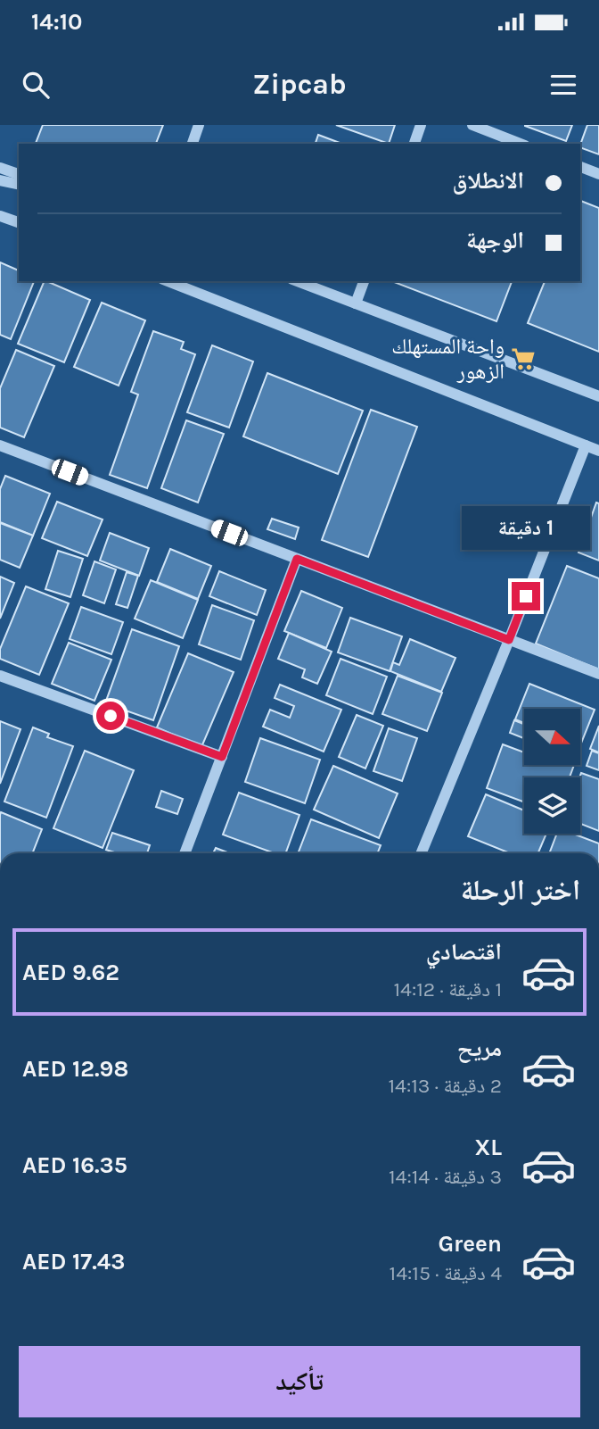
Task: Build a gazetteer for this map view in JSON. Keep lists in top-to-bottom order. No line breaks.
{"places":{"supermarket":["واحة المستهلك الزهور"]},"north":"right","page":{"status":"14:10","header":"Zipcab","banner":["الانطلاق","الوجهة"],"bubble":"1 دقيقة","heading":"اختر الرحلة","list":[{"name":"اقتصادي","note":"1 دقيقة · 14:12","value":"AED 9.62"},{"name":"مريح","note":"2 دقيقة · 14:13","value":"AED 12.98"},{"name":"XL","note":"3 دقيقة · 14:14","value":"AED 16.35"},{"name":"Green","note":"4 دقيقة · 14:15","value":"AED 17.43"}],"buttons":"تأكيد"}}
